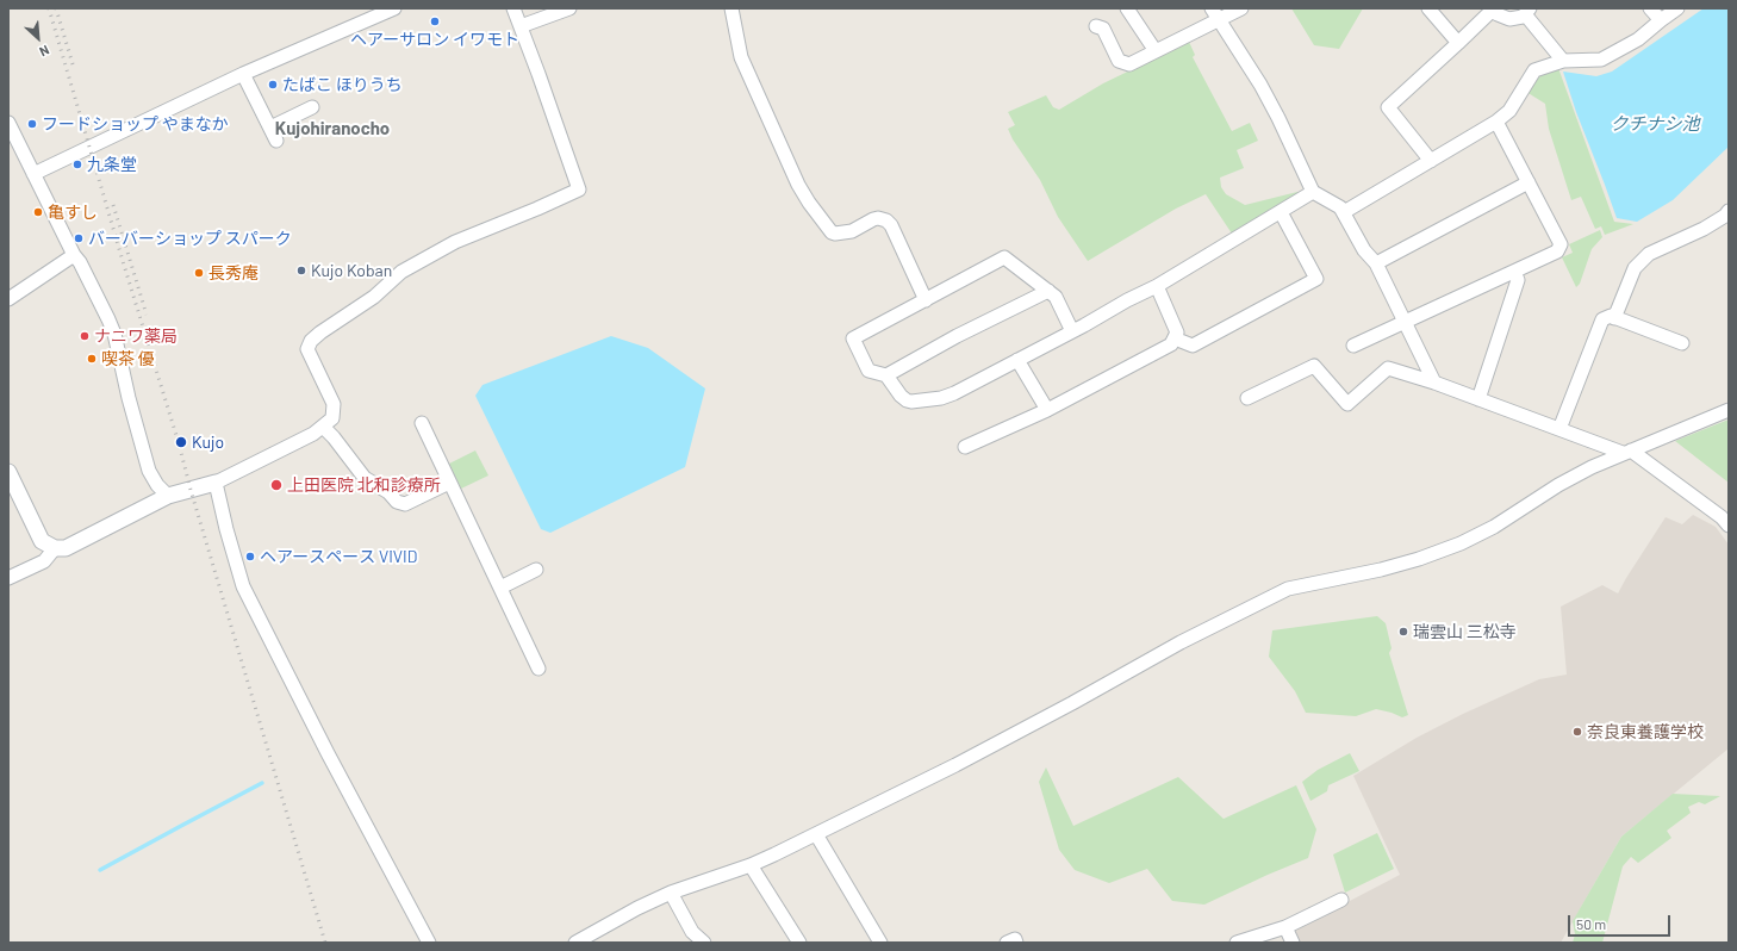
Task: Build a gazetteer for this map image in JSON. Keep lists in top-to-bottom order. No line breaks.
{"districts":["Kujohiranocho"],"water":["クチナシ池"],"places":["ヘアーサロン イワモト","たばこ ほりうち","フードショップ やまなか","九条堂","亀すし","バーバーショップ スパーク","Kujo Koban","長秀庵","ナニワ薬局","喫茶 優","Kujo","上田医院 北和診療所","ヘアースペース VIVID","瑞雲山 三松寺","奈良東養護学校"],"scale_bar":"50 m","north":"bottom right"}
